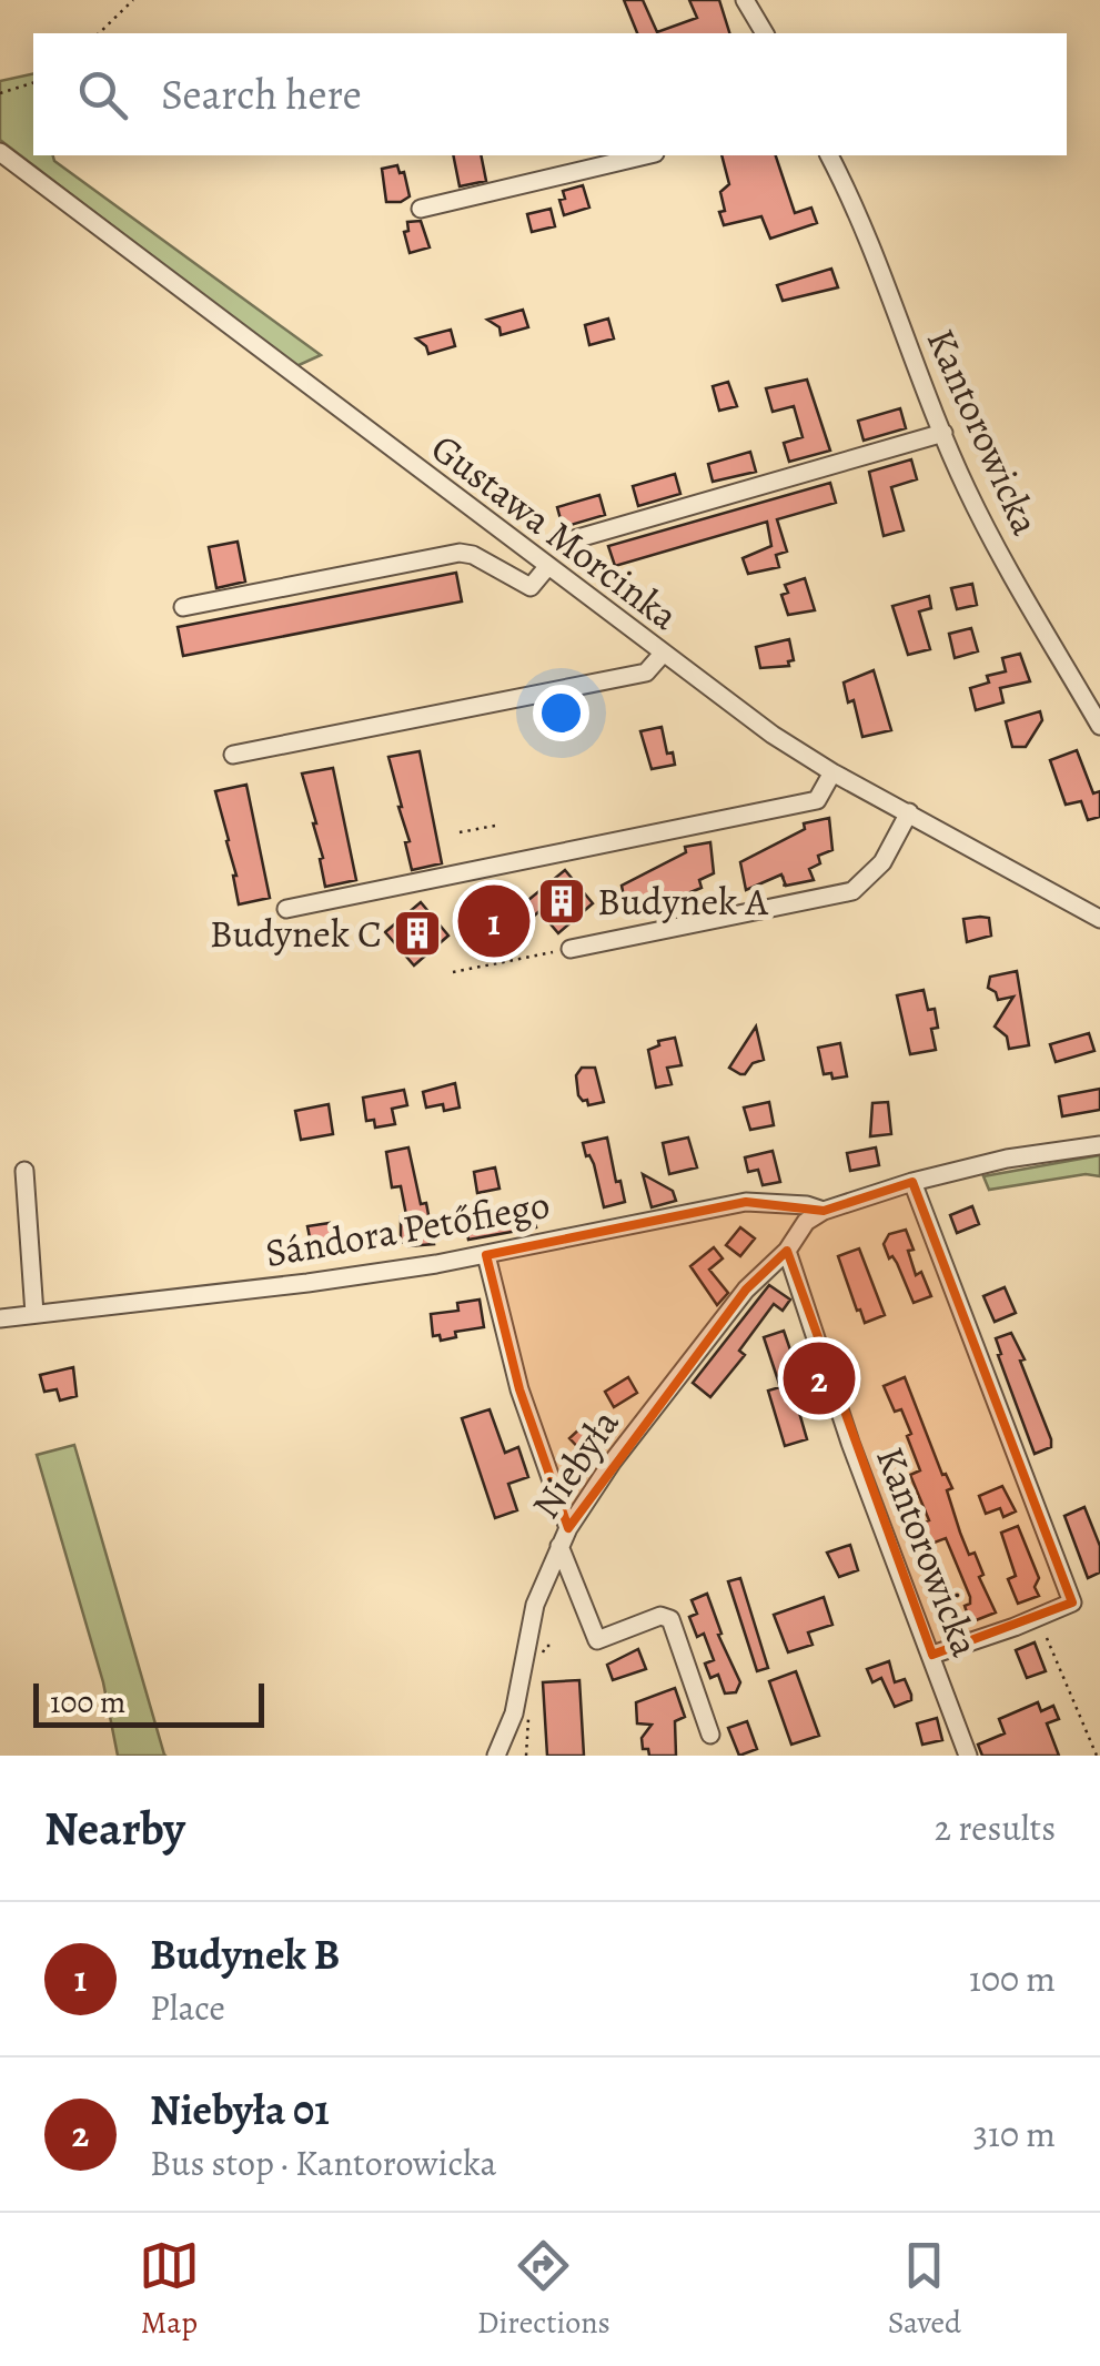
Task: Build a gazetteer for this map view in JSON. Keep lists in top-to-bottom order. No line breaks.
{"streets":{"street":["Kantorowicka","Gustawa Morcinka","Sándora Petőfiego","Niebyła"]},"crossings":[["Kantorowicka","Niebyła"]],"places":{"building":["Budynek A","Budynek C"]},"scale_bar":"100 m","page":{"search":"Search here","pins":["1","2"],"scale":"100 m","heading":["Nearby","2 results"],"list":[{"mark":"1","name":"Budynek B","note":"Place","value":"100 m"},{"mark":"2","name":"Niebyła 01","note":"Bus stop · Kantorowicka","value":"310 m"}],"nav":["Map","Directions","Saved"]}}
